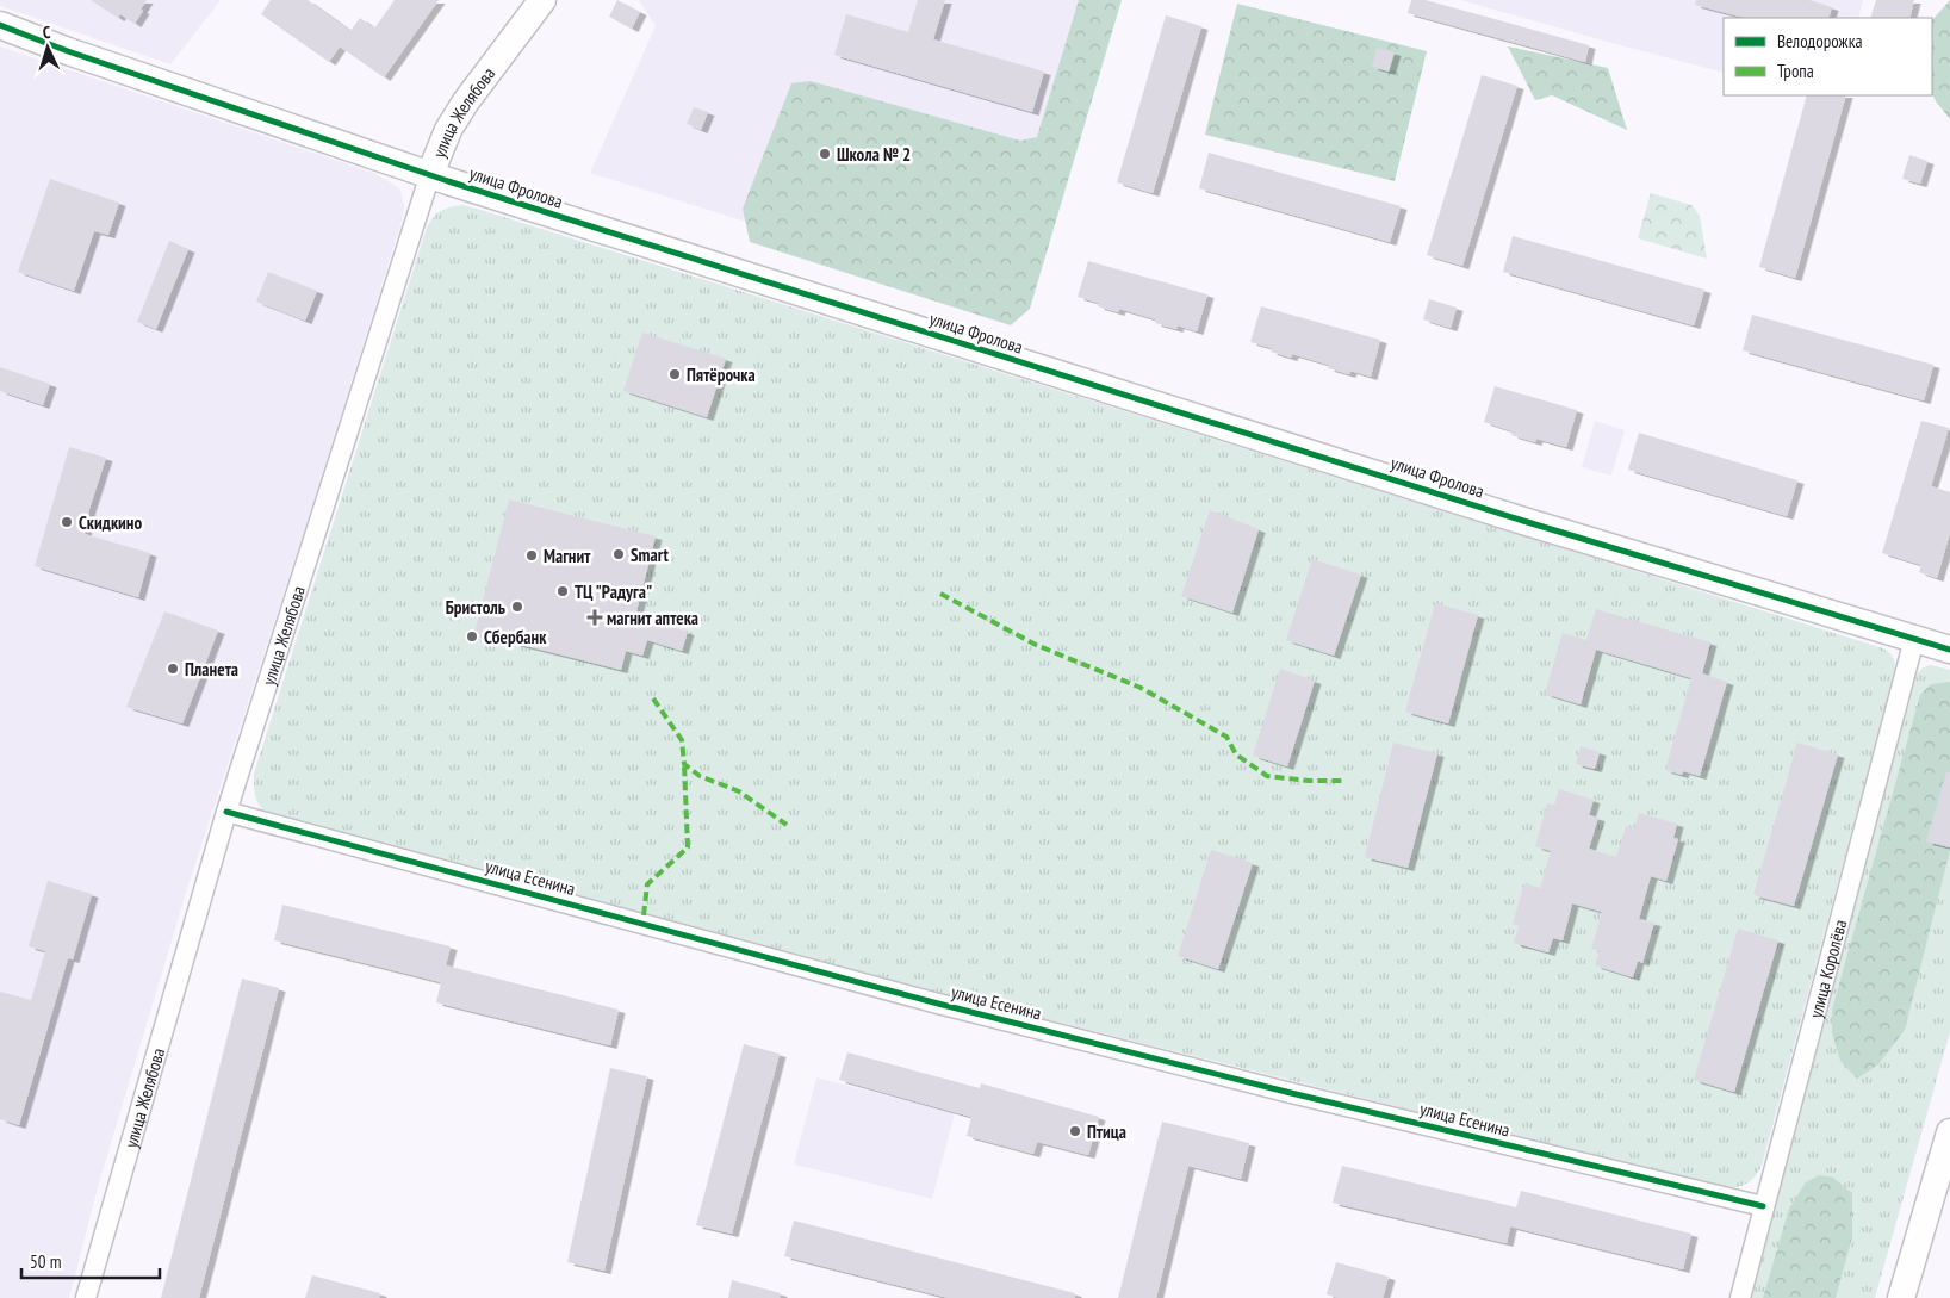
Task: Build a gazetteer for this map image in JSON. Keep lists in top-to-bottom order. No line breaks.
{"streets":{"street":["улица Желябова","улица Фролова","улица Есенина","улица Королёва"]},"crossings":[["улица Желябова","улица Фролова"],["улица Желябова","улица Есенина"],["улица Фролова","улица Королёва"],["улица Есенина","улица Королёва"]],"places":{"other":["Школа № 2","Пятёрочка","Скидкино","Smart","Магнит","ТЦ \"Радуга\"","Бристоль","Сбербанк","Планета","Птица"],"health":["магнит аптека"]},"legend":["Велодорожка","Тропа"],"scale_bar":"50 m","north":"top"}
